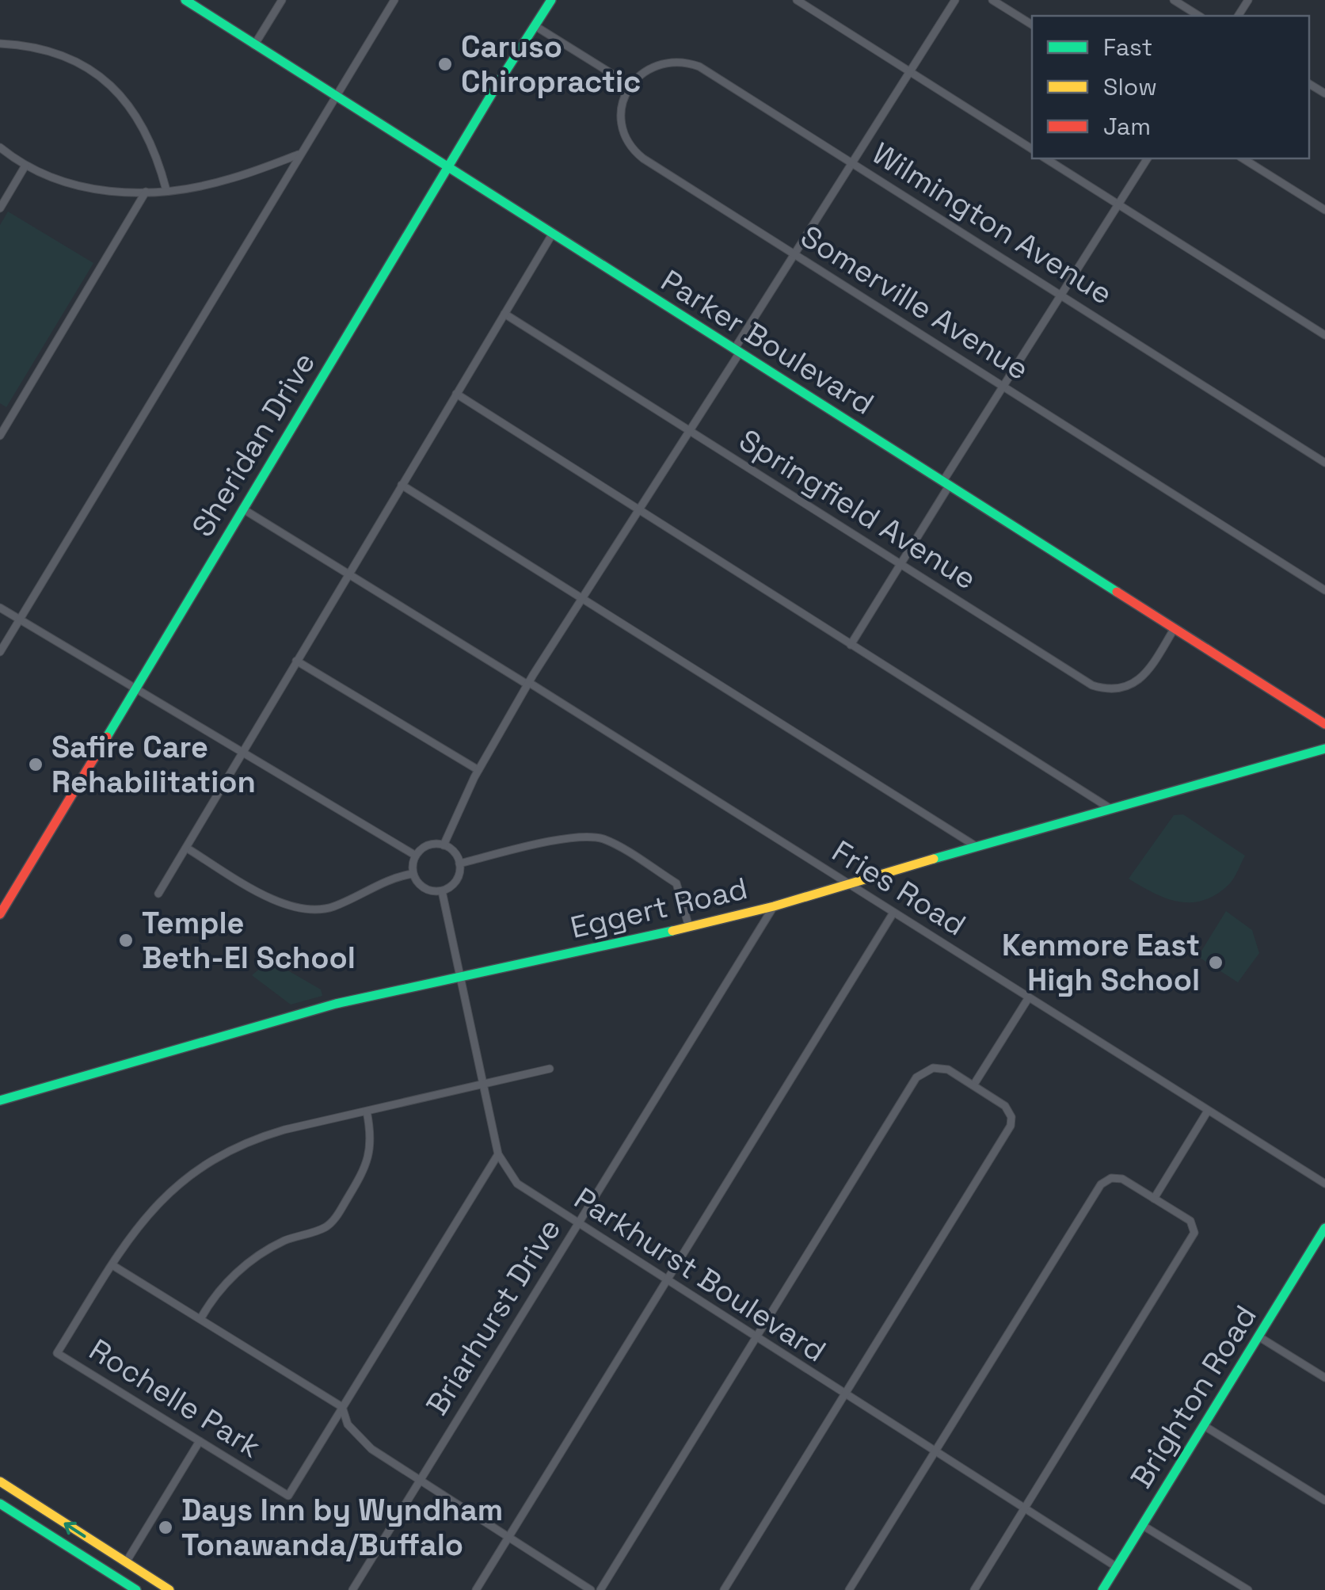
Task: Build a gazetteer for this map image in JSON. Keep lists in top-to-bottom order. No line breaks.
{"streets":{"street":["Wilmington Avenue","Somerville Avenue","Parker Boulevard","Sheridan Drive","Springfield Avenue","Fries Road","Eggert Road","Parkhurst Boulevard","Briarhurst Drive","Brighton Road","Rochelle Park"]},"crossings":[["Wilmington Avenue","Somerville Avenue"],["Parker Boulevard","Sheridan Drive"],["Parker Boulevard","Springfield Avenue"],["Sheridan Drive","Fries Road"],["Fries Road","Eggert Road"],["Eggert Road","Parkhurst Boulevard"],["Eggert Road","Briarhurst Drive"],["Parkhurst Boulevard","Briarhurst Drive"],["Parkhurst Boulevard","Brighton Road"],["Parkhurst Boulevard","Rochelle Park"]],"places":["Caruso Chiropractic","Safire Care Rehabilitation","Temple Beth-El School","Kenmore East High School","Days Inn by Wyndham Tonawanda/Buffalo"],"legend":["Fast","Slow","Jam"]}
